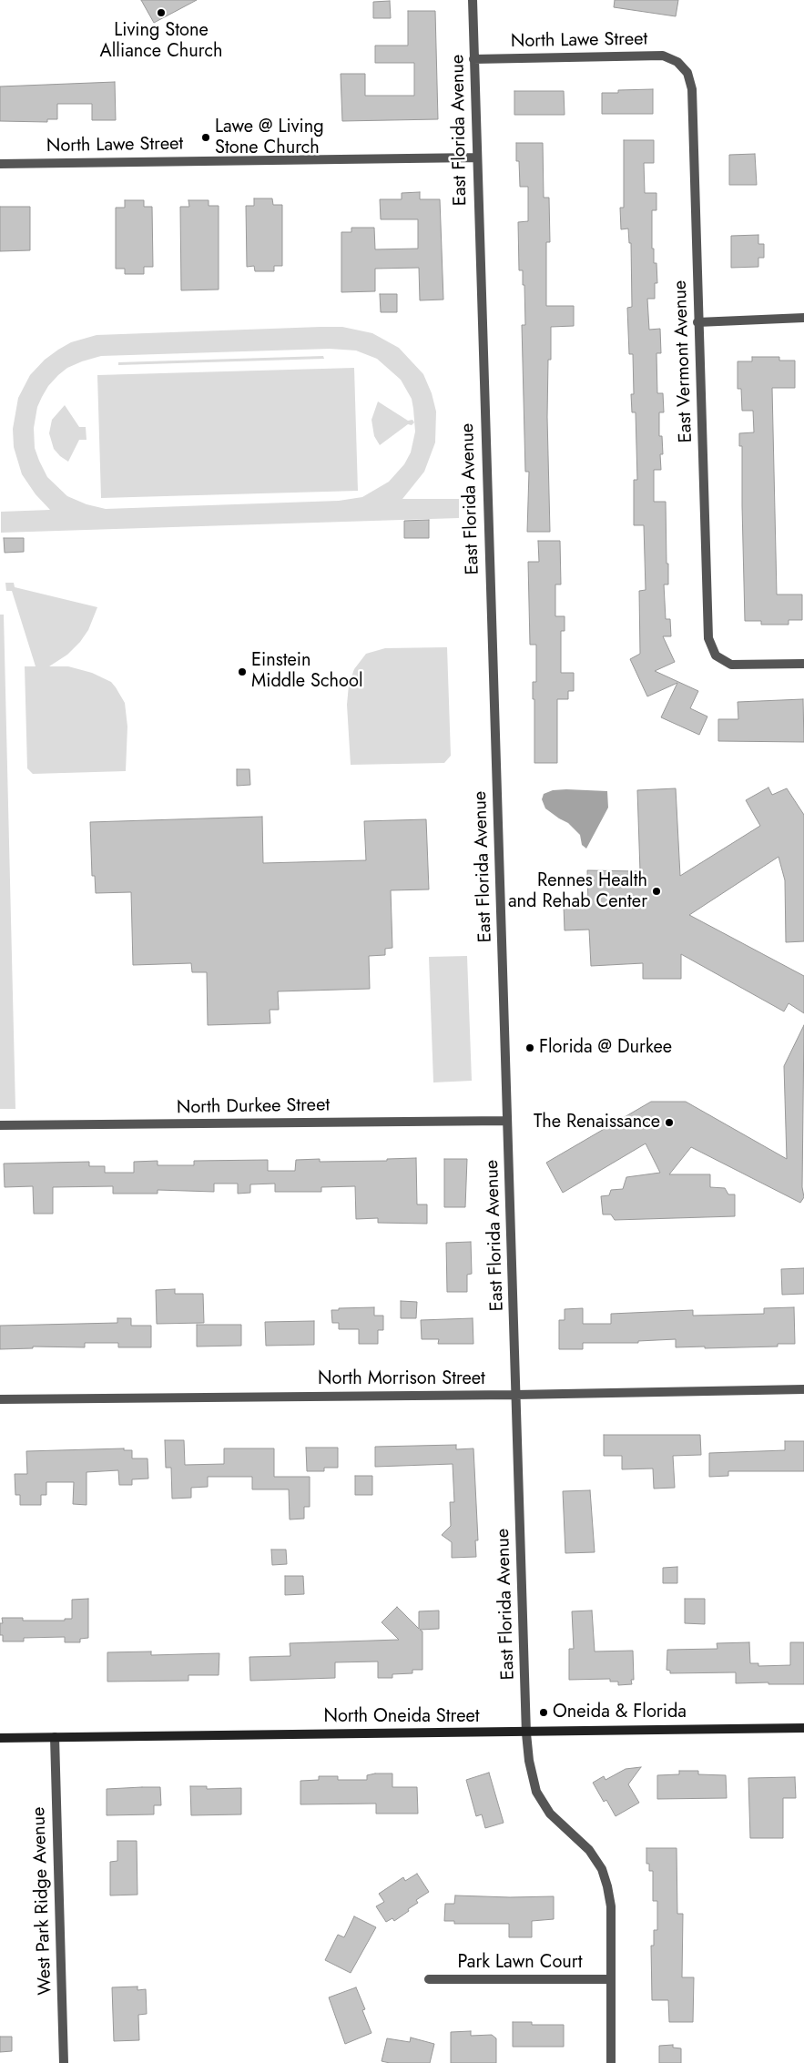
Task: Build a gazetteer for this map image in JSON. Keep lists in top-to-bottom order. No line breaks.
{"streets":{"street":["North Lawe Street","East Florida Avenue","East Vermont Avenue","North Durkee Street","North Morrison Street","North Oneida Street","West Park Ridge Avenue","Park Lawn Court"]},"crossings":[["North Lawe Street","East Florida Avenue"],["North Lawe Street","East Vermont Avenue"],["East Florida Avenue","North Durkee Street"],["East Florida Avenue","North Morrison Street"],["East Florida Avenue","North Oneida Street"],["East Florida Avenue","Park Lawn Court"],["North Oneida Street","West Park Ridge Avenue"]],"places":["Living Stone Alliance Church","Lawe @ Living Stone Church","Einstein Middle School","Rennes Health and Rehab Center","Florida @ Durkee","The Renaissance","Oneida & Florida"]}
